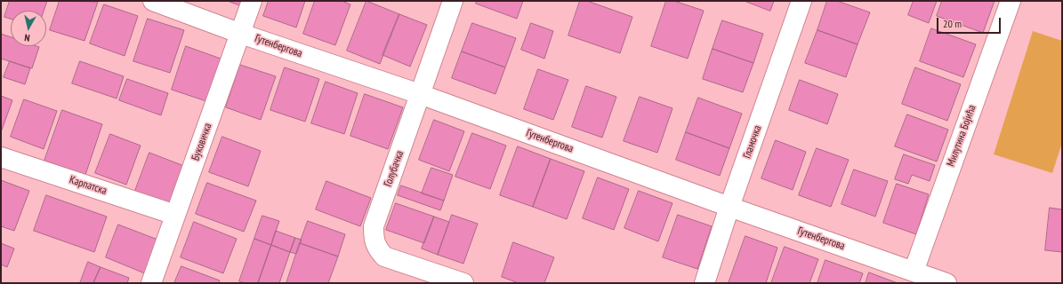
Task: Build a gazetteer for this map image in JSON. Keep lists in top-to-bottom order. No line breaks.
{"streets":{"street":["Гутенбергова","Милутина Бојића","Буковичка","Гламочка","Голубачка","Карпатска"]},"crossings":[["Гутенбергова","Милутина Бојића"],["Гутенбергова","Буковичка"],["Гутенбергова","Гламочка"],["Гутенбергова","Голубачка"],["Буковичка","Карпатска"]],"scale_bar":"20 m","north":"bottom"}
